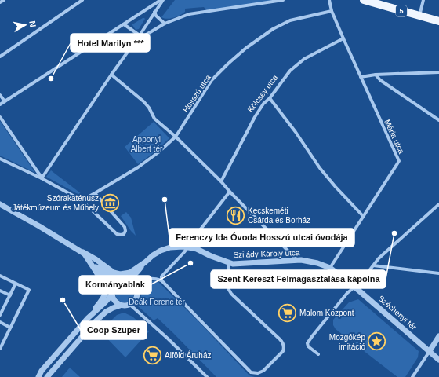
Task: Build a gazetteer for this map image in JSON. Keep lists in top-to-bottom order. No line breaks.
{"streets":{"main road":["5"],"street":["Hosszú utca","Kölcsey utca","Mária utca","Szilády Károly utca","Széchenyi tér"]},"crossings":[["Hosszú utca","Mária utca"],["Kölcsey utca","Mária utca"],["Mária utca","Szilády Károly utca"],["Mária utca","Széchenyi tér"],["Szilády Károly utca","Széchenyi tér"]],"parks":["Apponyi Albert tér","Deák Ferenc tér"],"places":{"other":["Hotel Marilyn ***","Ferenczy Ida Óvoda Hosszú utcai óvodája","Szent Kereszt Felmagasztalása kápolna","Kormányablak","Coop Szuper"],"museum":["Szórakaténusz Játékmúzeum és Műhely"],"restaurant":["Kecskeméti Csárda és Borház"],"supermarket":["Malom Központ","Alföld Áruház"],"place":["Mozgókép imitáció"]},"north":"right"}
